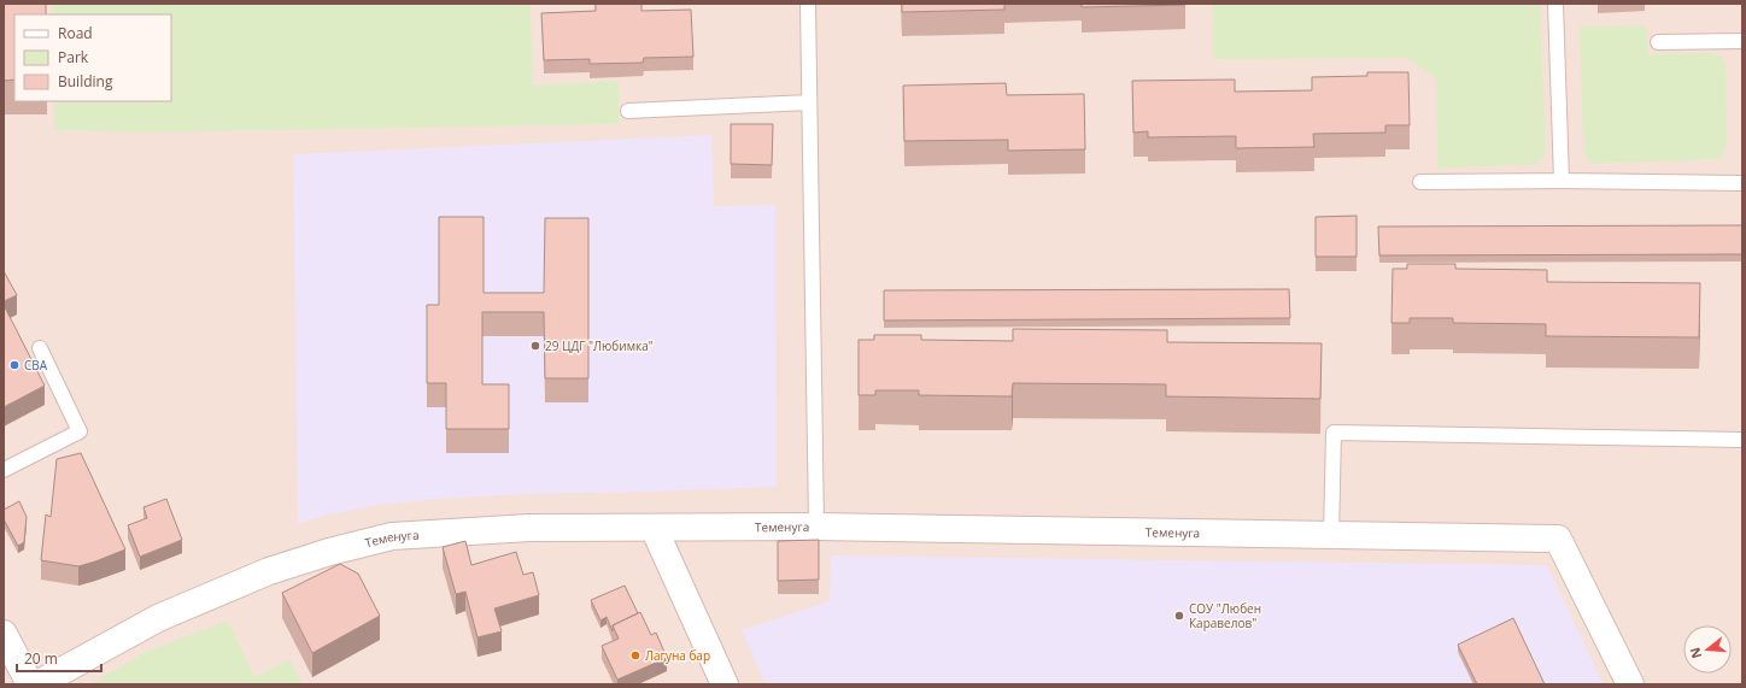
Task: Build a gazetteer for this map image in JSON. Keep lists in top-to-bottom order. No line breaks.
{"streets":{"street":["Теменуга"]},"places":["29 ЦДГ \"Любимка\"","CBA","СОУ \"Любен Каравелов\"","Лагуна бар"],"legend":["Road","Park","Building"],"scale_bar":"20 m","north":"left"}
